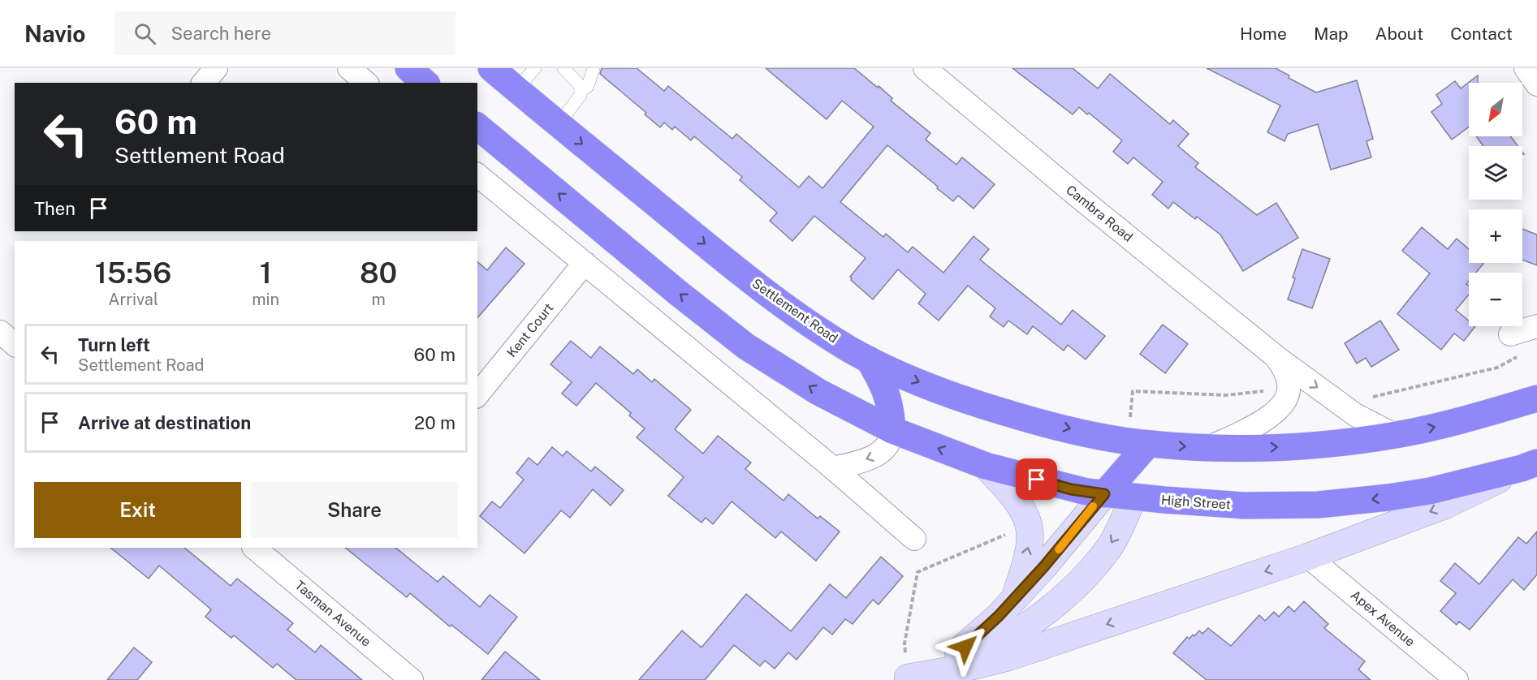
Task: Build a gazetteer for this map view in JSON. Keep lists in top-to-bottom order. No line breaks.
{"streets":{"highway":["Settlement Road","High Street"],"street":["Cambra Road","Kent Court","Tasman Avenue","Apex Avenue"]},"crossings":[["High Street","Apex Avenue"]],"one_way":["High Street"],"north":"bottom left","page":{"header":"Navio","search":"Search here","nav":["Home","Map","About","Contact"],"map_buttons":["+","−"],"turn":["60 m","Settlement Road"],"then":"Then","eta":["15:56","Arrival","1","min","80","m"],"list":[{"name":"Turn left","note":"Settlement Road","value":"60 m"},{"name":"Arrive at destination","value":"20 m"}],"buttons":["Exit","Share"]}}
